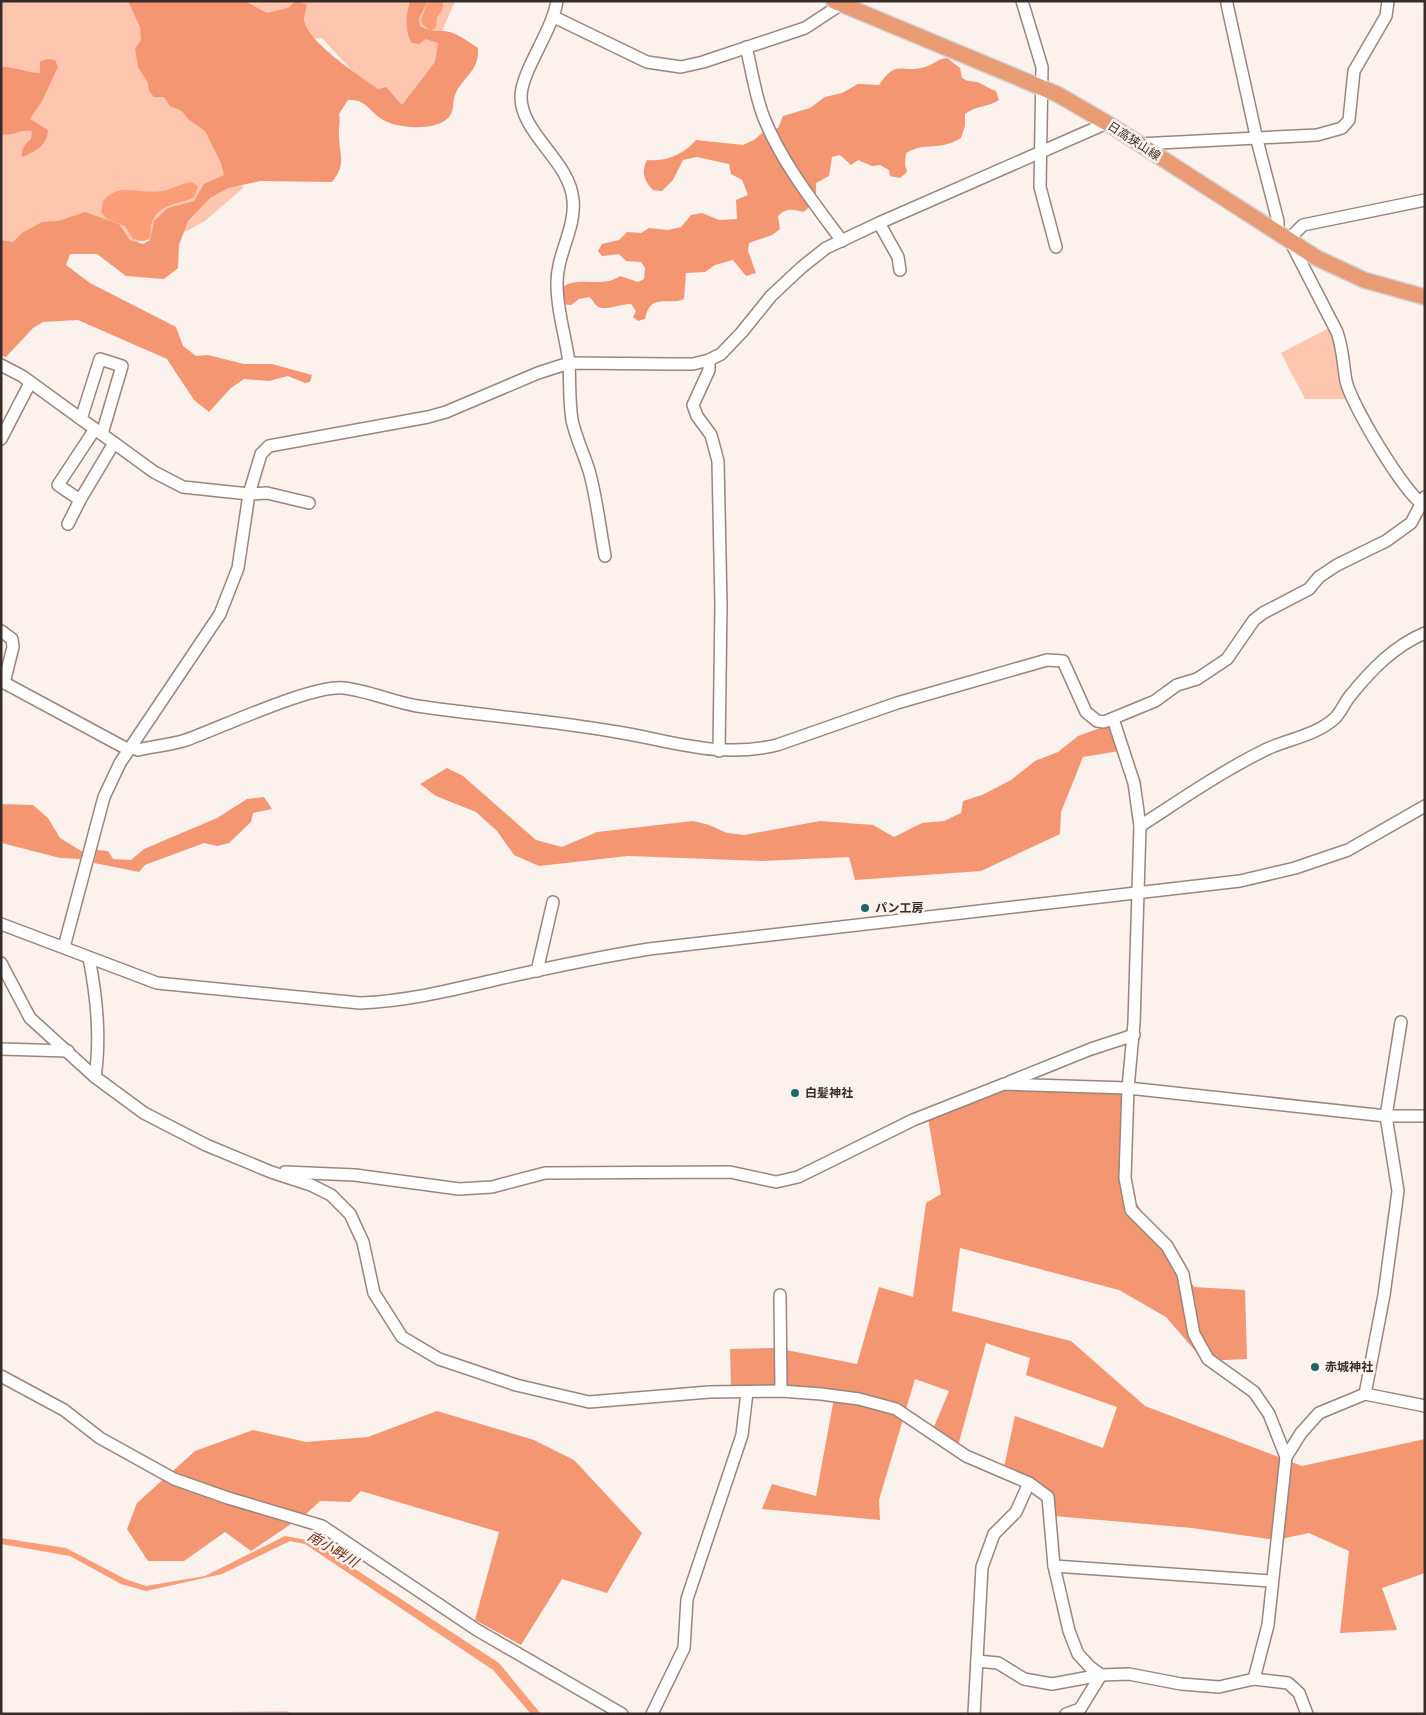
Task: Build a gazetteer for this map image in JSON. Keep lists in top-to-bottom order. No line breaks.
{"streets":{"main road":["日高狭山線"]},"water":["南小畔川"],"places":["パン工房","白髪神社","赤城神社"]}
